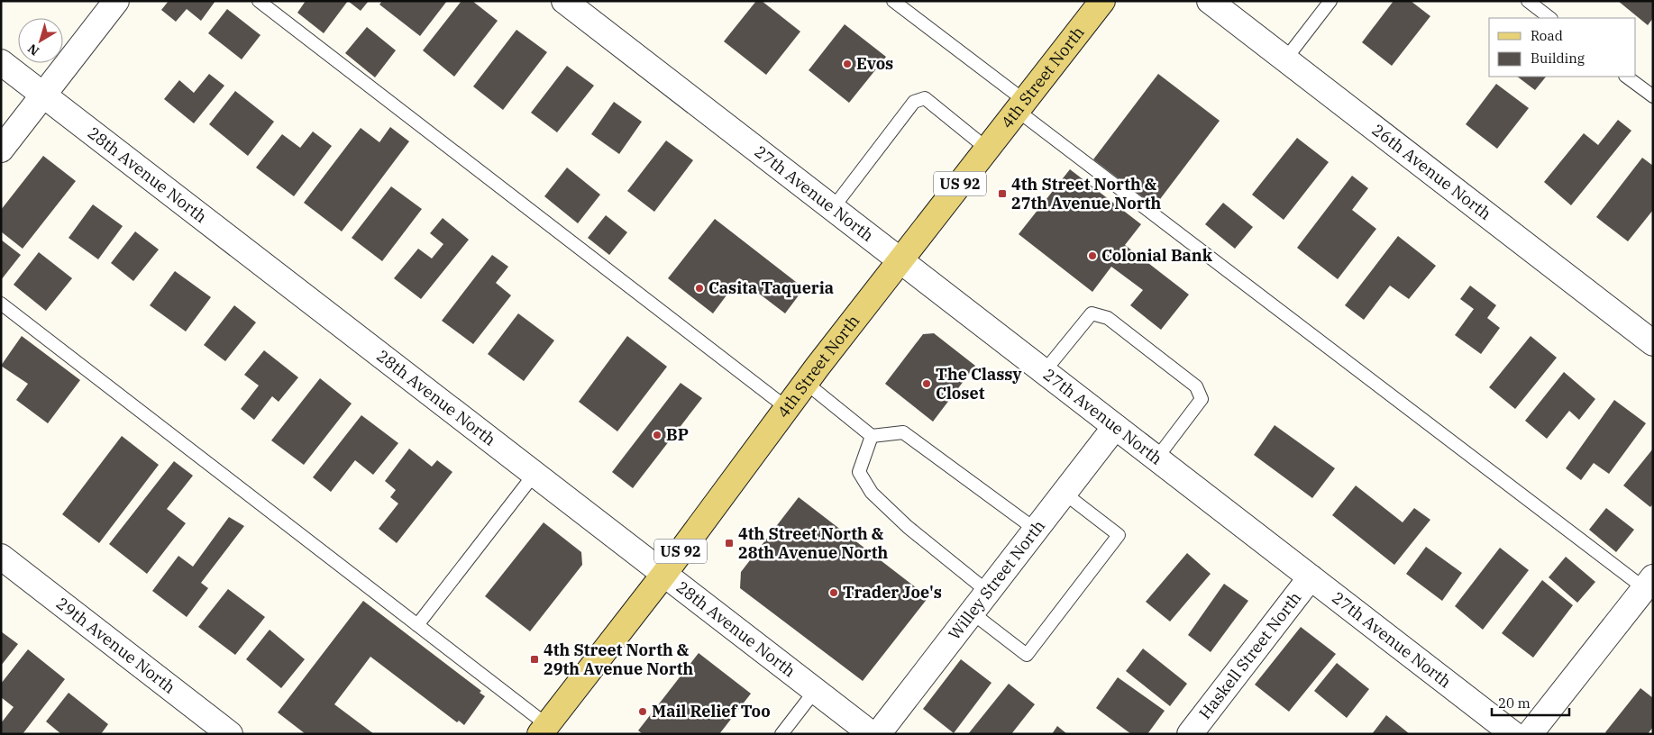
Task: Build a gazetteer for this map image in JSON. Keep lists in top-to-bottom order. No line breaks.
{"streets":{"main road":["4th Street North","US 92"],"street":["26th Avenue North","28th Avenue North","27th Avenue North","Willey Street North","29th Avenue North","Haskell Street North"]},"crossings":[["4th Street North","28th Avenue North"],["4th Street North","27th Avenue North"],["27th Avenue North","Willey Street North"],["27th Avenue North","Haskell Street North"]],"places":{"other":["Evos","Colonial Bank","Casita Taqueria","The Classy Closet","BP","Trader Joe's","Mail Relief Too"],"transit":["4th Street North & 27th Avenue North","4th Street North & 28th Avenue North","4th Street North & 29th Avenue North"]},"legend":["Road","Building"],"scale_bar":"20 m","north":"bottom left"}
